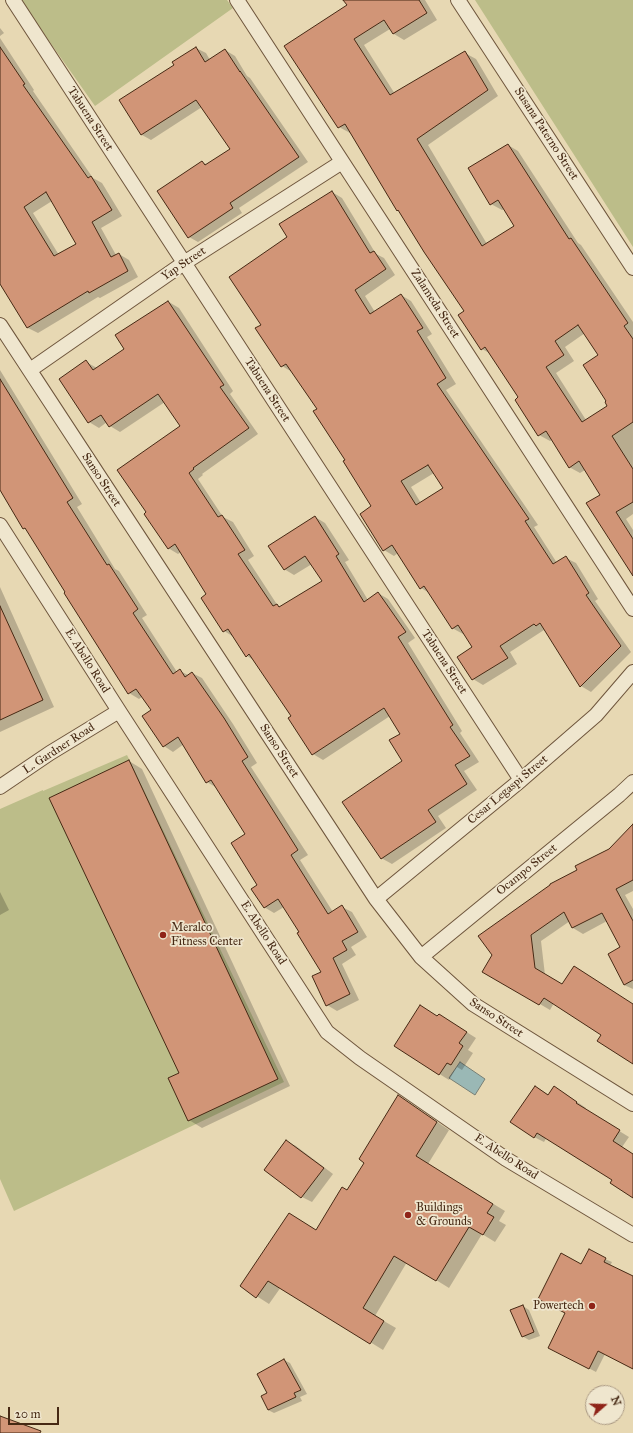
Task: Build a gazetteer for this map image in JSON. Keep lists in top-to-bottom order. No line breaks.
{"streets":{"street":["Tabuena Street","Susana Paterno Street","Yap Street","Zalameda Street","Sanso Street","E. Abello Road","L. Gardner Road","Cesar Legaspi Street","Ocampo Street"]},"crossings":[["Tabuena Street","Yap Street"],["Tabuena Street","Cesar Legaspi Street"],["Yap Street","Zalameda Street"],["Yap Street","Sanso Street"],["Sanso Street","Cesar Legaspi Street"],["Sanso Street","Ocampo Street"],["E. Abello Road","L. Gardner Road"]],"places":["Meralco Fitness Center","Buildings & Grounds","Powertech"],"scale_bar":"20 m","north":"right"}
